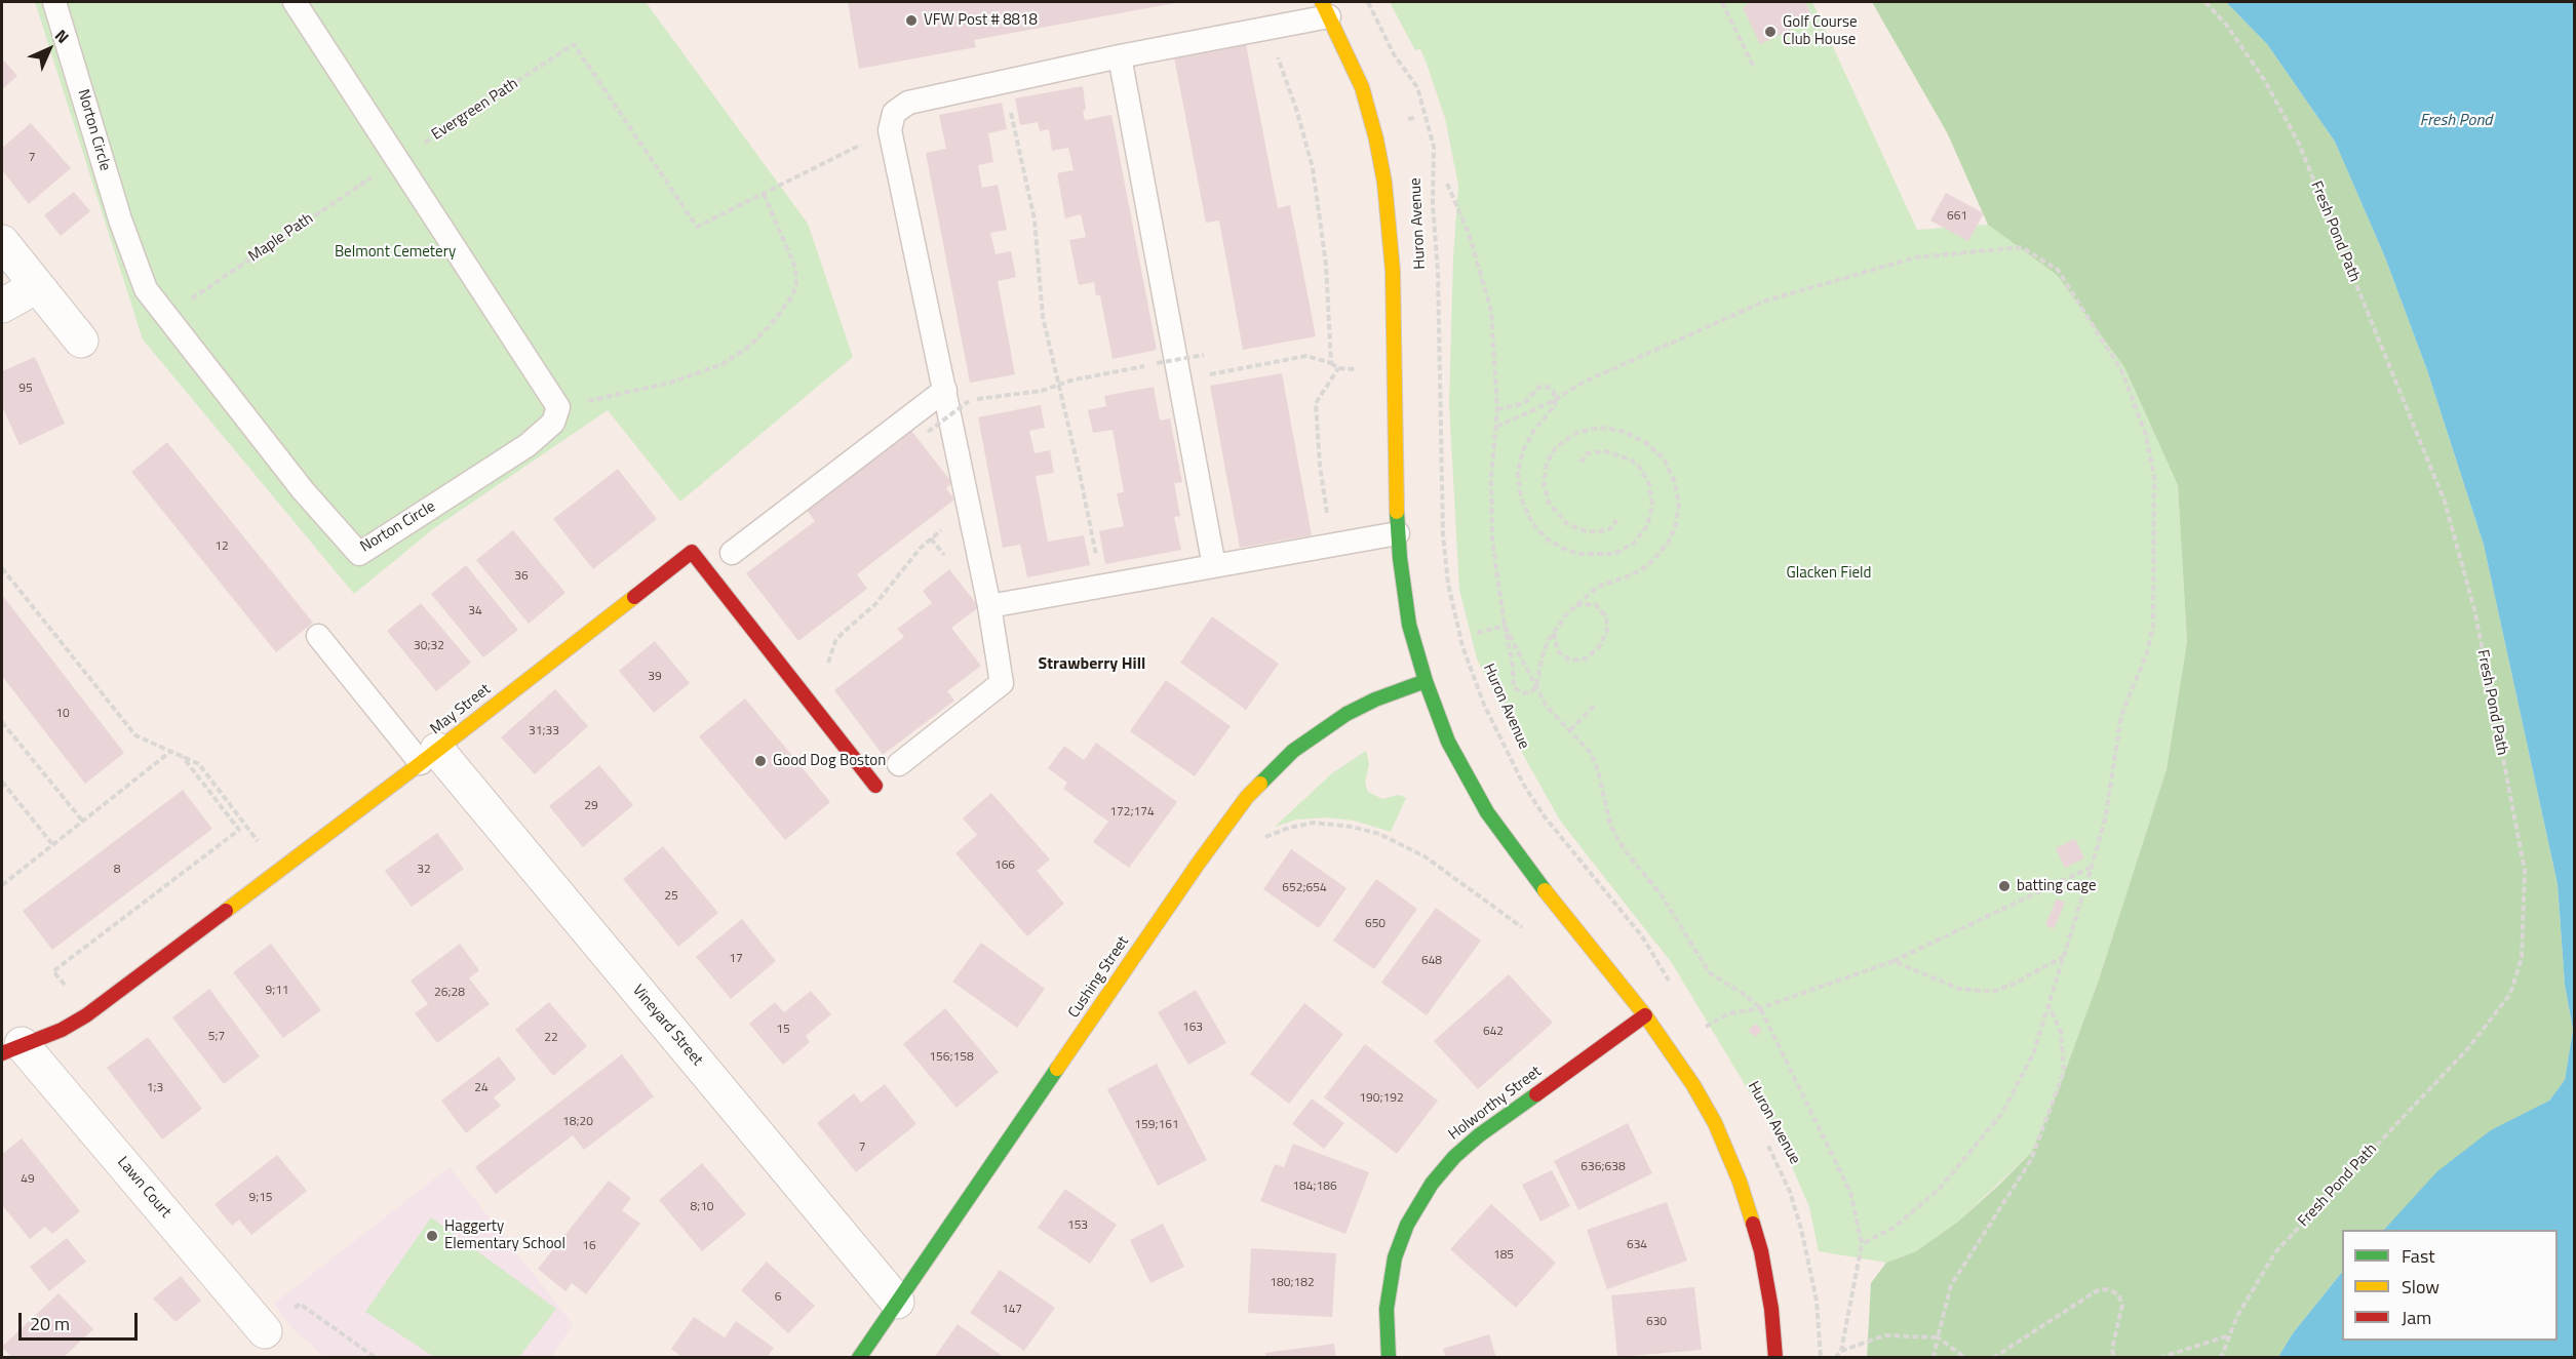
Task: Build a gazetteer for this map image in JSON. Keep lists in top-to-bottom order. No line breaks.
{"streets":{"street":["Huron Avenue","May Street","Cushing Street","Vineyard Street","Holworthy Street","Lawn Court"],"lane":["Norton Circle"],"path":["Evergreen Path","Fresh Pond Path","Maple Path"]},"crossings":[["Evergreen Path","Maple Path"],["Norton Circle","Maple Path"],["Huron Avenue","Cushing Street"],["Huron Avenue","Holworthy Street"],["May Street","Vineyard Street"],["May Street","Lawn Court"],["Cushing Street","Vineyard Street"]],"districts":["Strawberry Hill"],"water":["Fresh Pond"],"parks":["Belmont Cemetery","Glacken Field"],"places":["VFW Post # 8818","Golf Course Club House","Good Dog Boston","batting cage","Haggerty Elementary School"],"house_numbers":["7","661","95","12","36","34","30;32","39","10","31;33","29","172;174","166","8","32","652;654","25","650","17","648","9;11","26;28","163","15","642","5;7","22","156;158","1;3","24","190;192","18;20","159;161","7","636;638","49","184;186","9;15","8;10","153","634","16","185","180;182","6","147","630"],"legend":["Fast","Slow","Jam"],"scale_bar":"20 m","north":"top right"}
